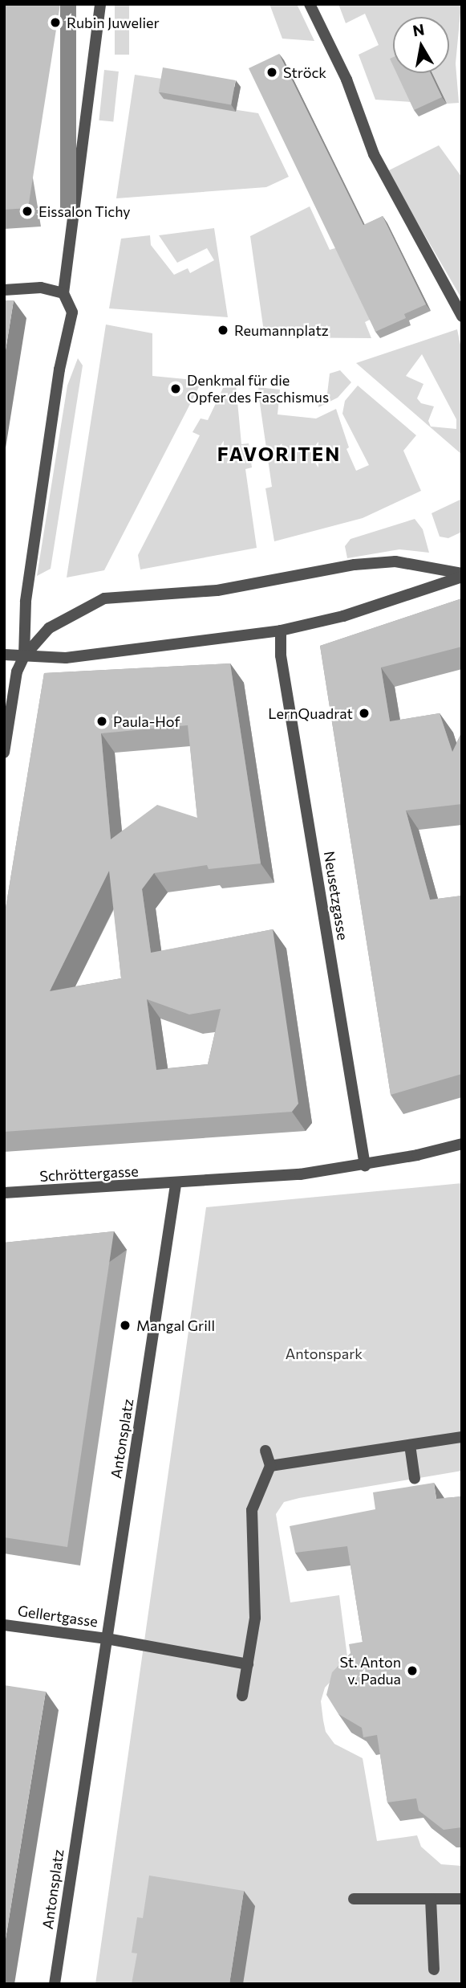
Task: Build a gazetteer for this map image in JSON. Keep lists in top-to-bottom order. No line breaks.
{"streets":{"street":["Neusetzgasse","Schröttergasse","Antonsplatz","Gellertgasse"]},"crossings":[["Schröttergasse","Antonsplatz"],["Antonsplatz","Gellertgasse"]],"districts":["FAVORITEN"],"parks":["Antonspark"],"places":["Rubin Juwelier","Ströck","Eissalon Tichy","Reumannplatz","Denkmal für die Opfer des Faschismus","LernQuadrat","Paula-Hof","Mangal Grill","St. Anton v. Padua"],"north":"top"}
